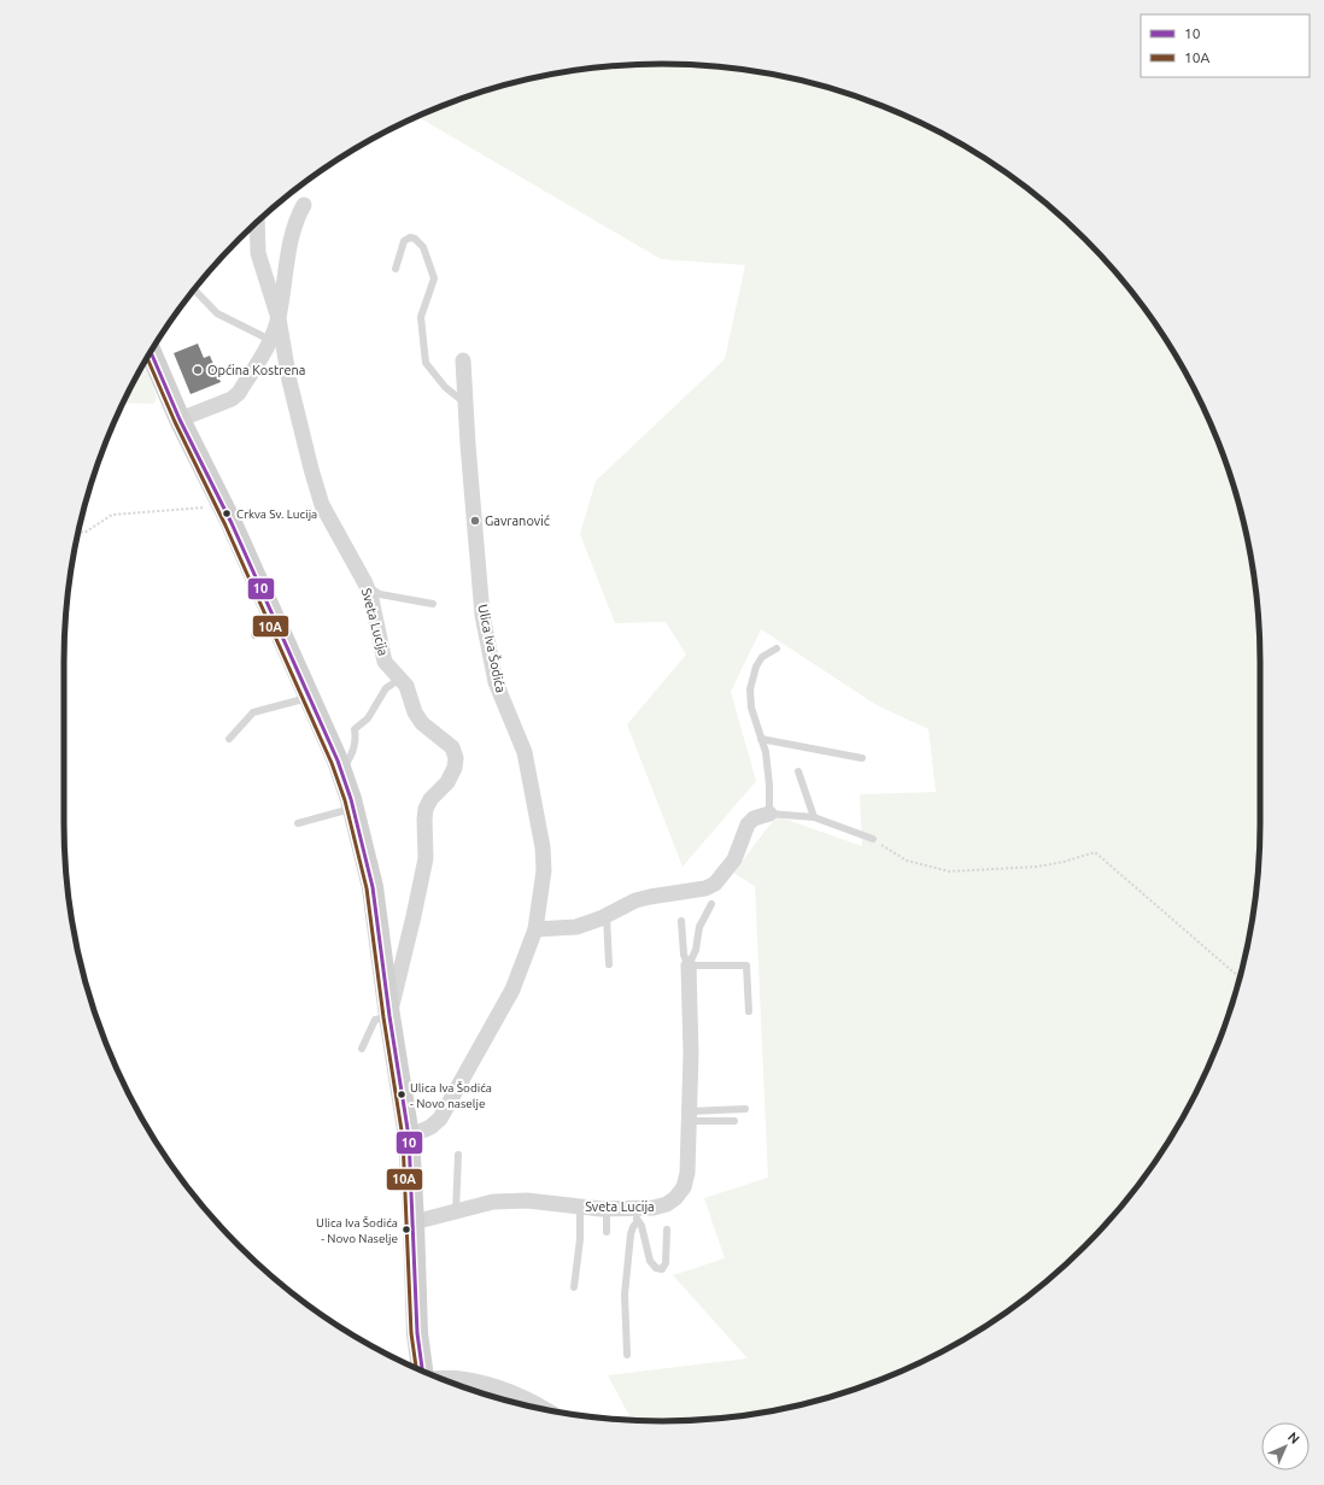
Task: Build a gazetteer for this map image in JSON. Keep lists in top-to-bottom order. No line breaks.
{"streets":{"street":["Sveta Lucija","Ulica Iva Šodića"]},"crossings":[["Sveta Lucija","Ulica Iva Šodića"]],"places":["Općina Kostrena","Crkva Sv. Lucija","Gavranović","Ulica Iva Šodića - Novo naselje","Ulica Iva Šodića - Novo Naselje"],"lines":["transit line 10","transit line 10A"],"legend":["10","10A"],"north":"top right"}
